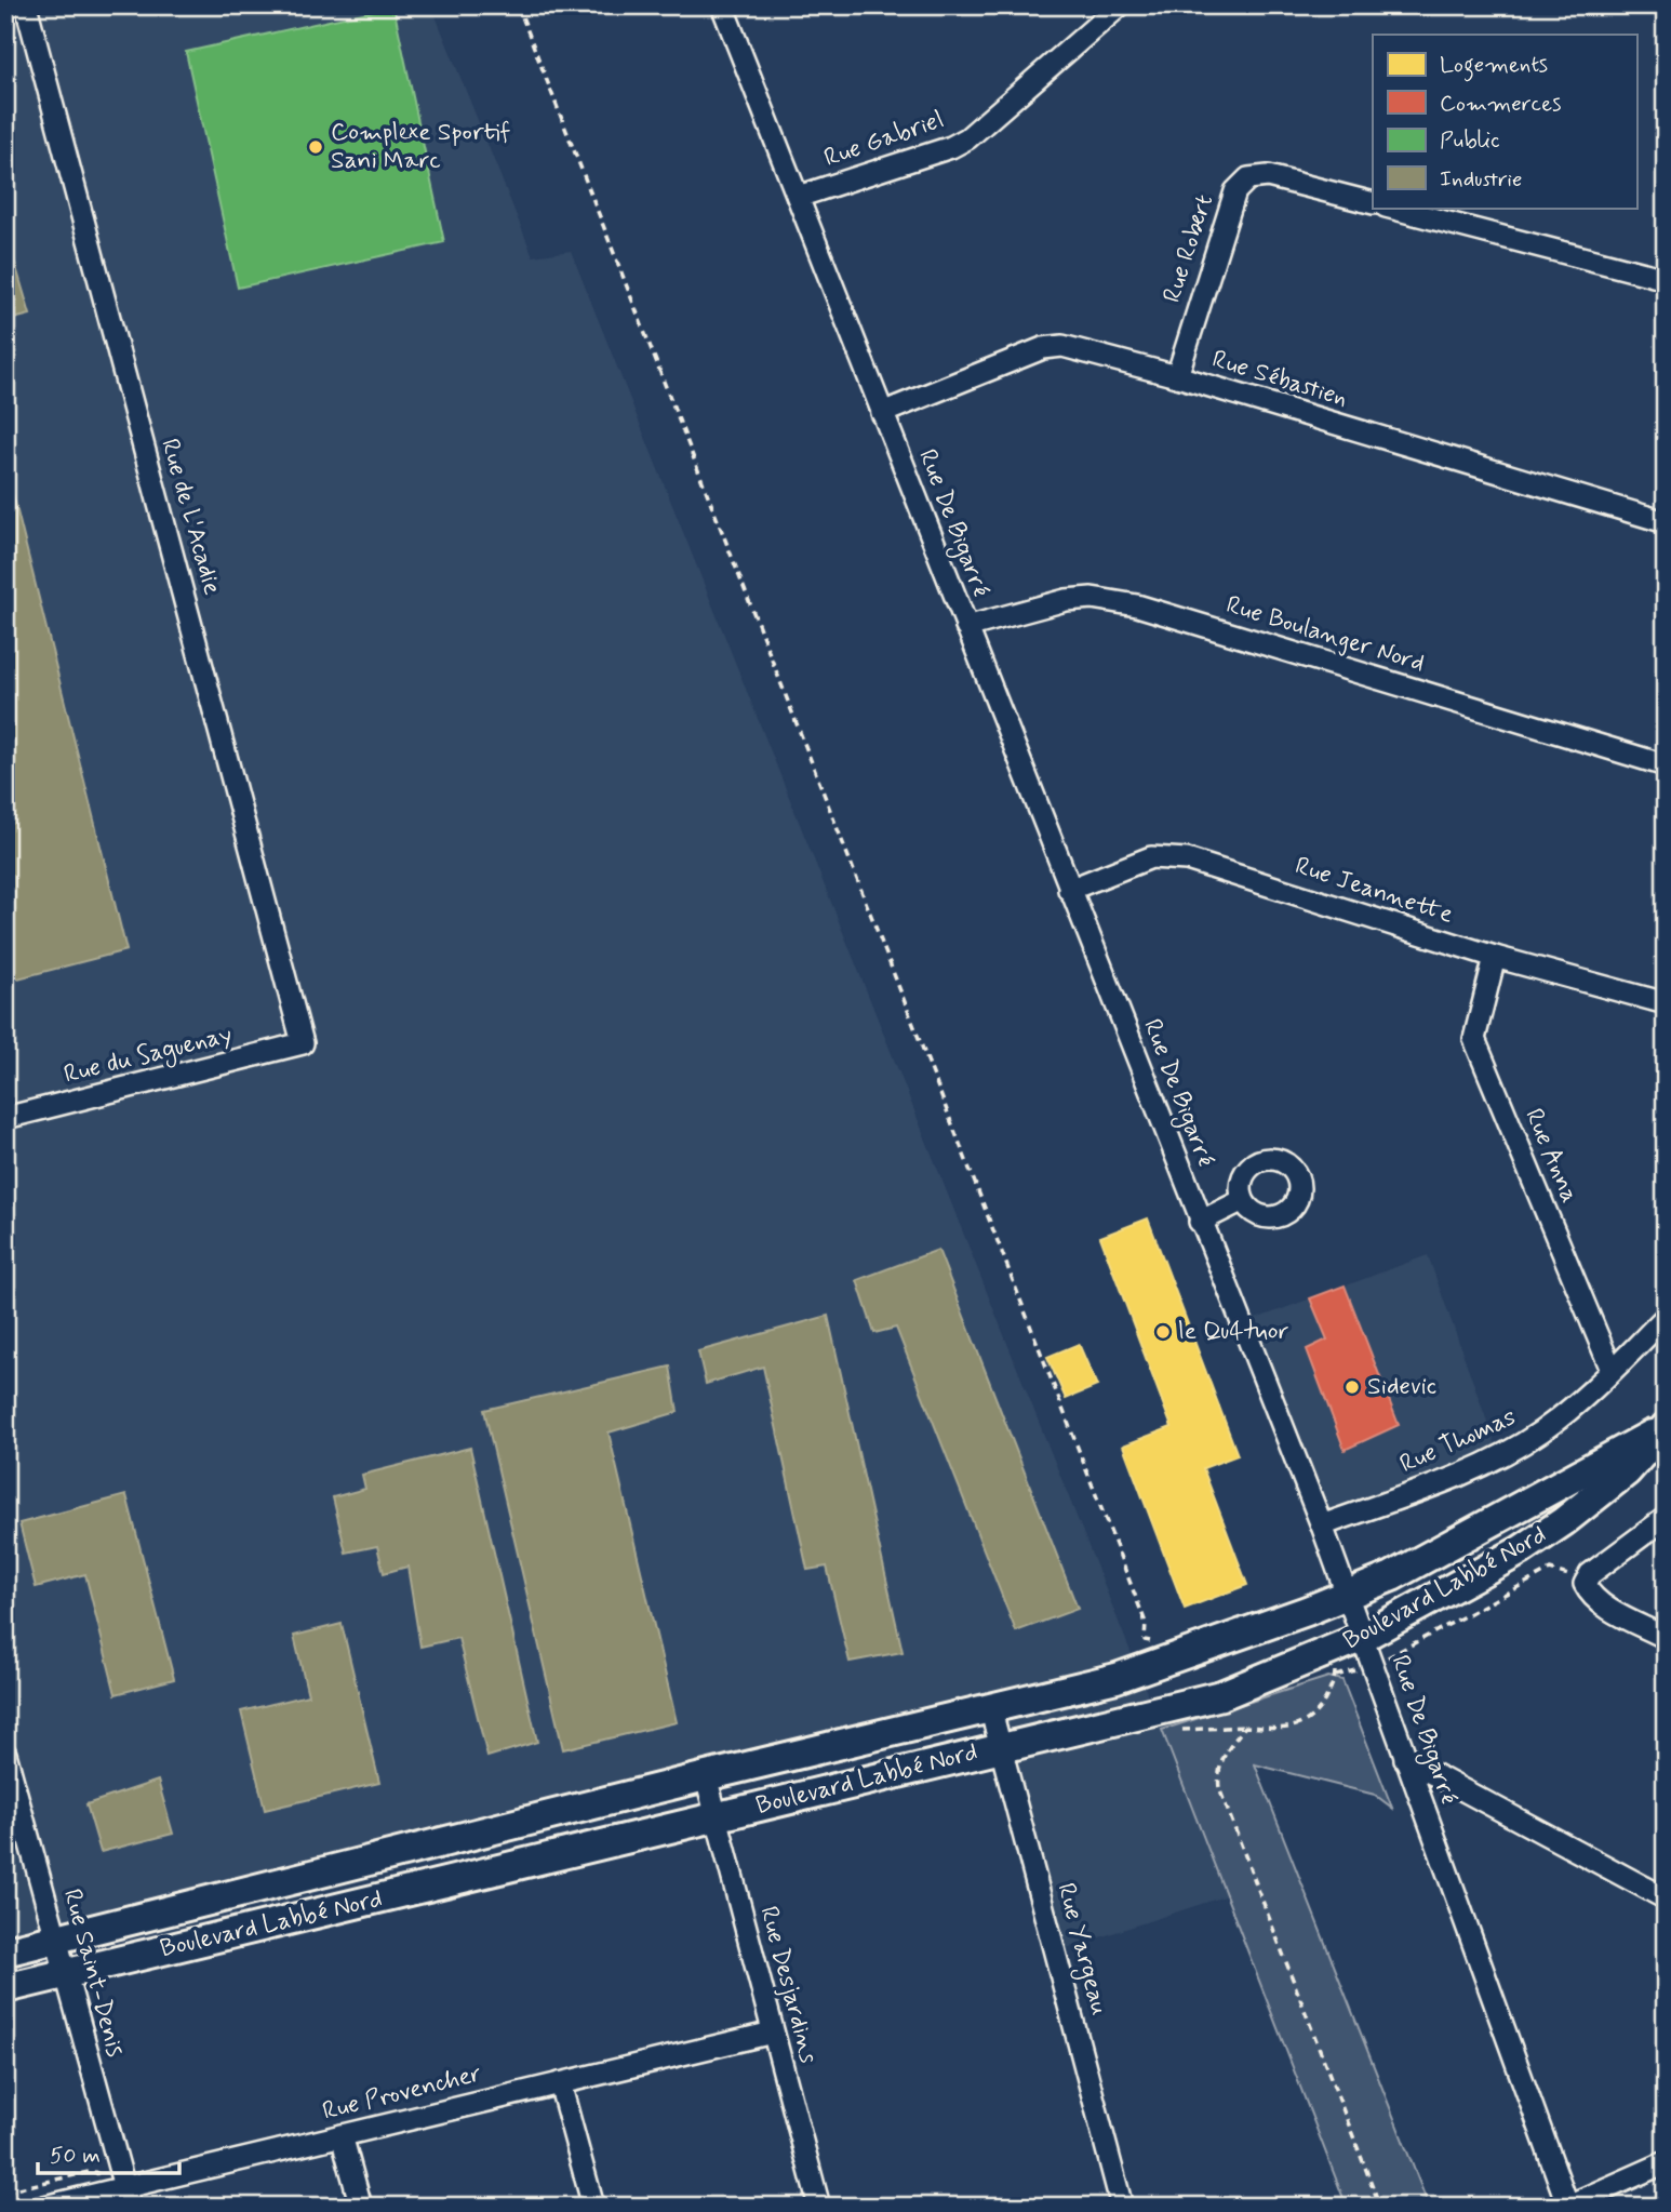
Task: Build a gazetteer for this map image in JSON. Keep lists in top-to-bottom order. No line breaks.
{"streets":{"main road":["Boulevard Labbé Nord"],"street":["Rue Gabriel","Rue Robert","Rue Sébastien","Rue de L'Acadie","Rue De Bigarré","Rue Boulanger Nord","Rue Jeannette","Rue du Saguenay","Rue Anna","Rue Thomas","Rue Yargeau","Rue Saint-Denis","Rue Desjardins","Rue Provencher"]},"crossings":[["Rue Gabriel","Rue De Bigarré"],["Rue Robert","Rue Sébastien"],["Rue Sébastien","Rue De Bigarré"],["Rue de L'Acadie","Rue du Saguenay"],["Rue De Bigarré","Rue Boulanger Nord"],["Rue De Bigarré","Rue Jeannette"],["Rue De Bigarré","Rue Thomas"],["Rue De Bigarré","Boulevard Labbé Nord"],["Rue Jeannette","Rue Anna"],["Rue Anna","Rue Thomas"],["Boulevard Labbé Nord","Rue Yargeau"],["Boulevard Labbé Nord","Rue Saint-Denis"],["Boulevard Labbé Nord","Rue Desjardins"],["Rue Saint-Denis","Rue Provencher"],["Rue Desjardins","Rue Provencher"]],"places":["Complexe Sportif Sani Marc","le Qu4tuor","Sidevic"],"legend":["Logements","Commerces","Public","Industrie"],"scale_bar":"50 m"}
